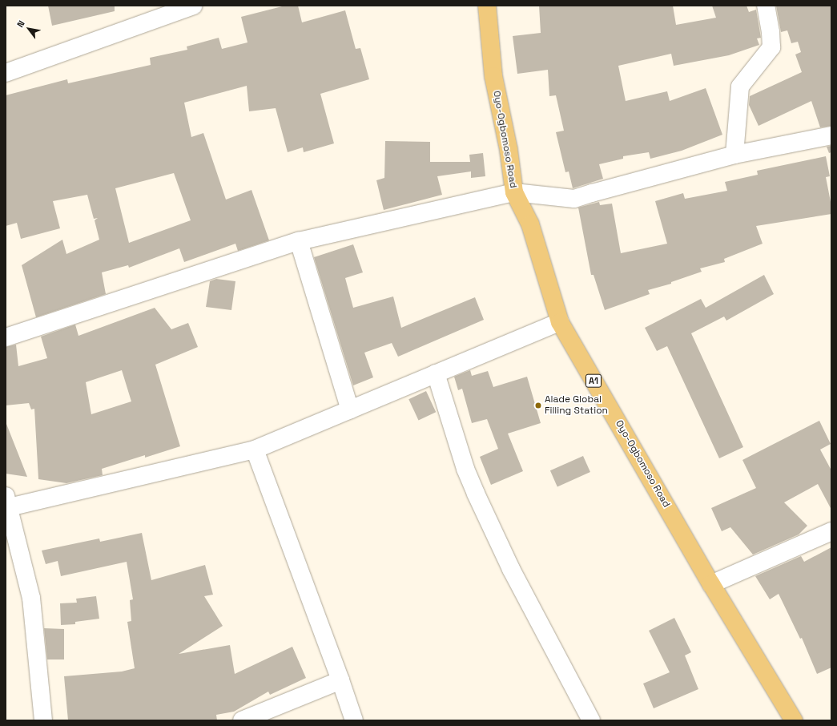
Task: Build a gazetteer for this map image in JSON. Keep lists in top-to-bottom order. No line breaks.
{"streets":{"highway":["Oyo-Ogbomoso Road","A1"]},"places":["Alade Global Filling Station"],"north":"top left"}
